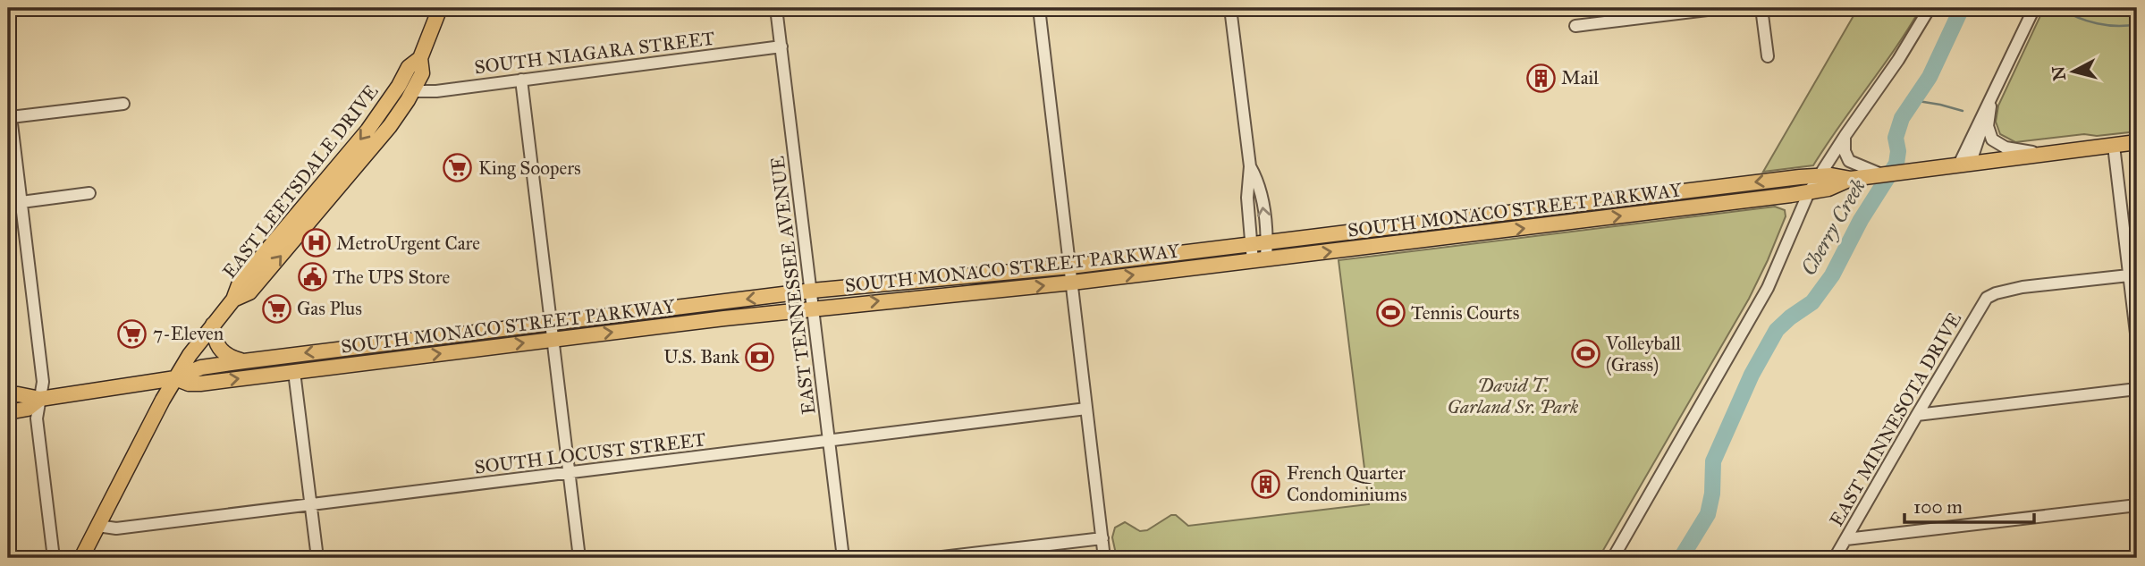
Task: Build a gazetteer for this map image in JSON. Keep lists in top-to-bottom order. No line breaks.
{"streets":{"main road":["EAST LEETSDALE DRIVE","SOUTH MONACO STREET PARKWAY"],"street":["SOUTH NIAGARA STREET","EAST TENNESSEE AVENUE","EAST MINNESOTA DRIVE","SOUTH LOCUST STREET"]},"crossings":[["SOUTH NIAGARA STREET","EAST LEETSDALE DRIVE"],["SOUTH NIAGARA STREET","EAST TENNESSEE AVENUE"],["EAST LEETSDALE DRIVE","SOUTH MONACO STREET PARKWAY"],["EAST LEETSDALE DRIVE","SOUTH LOCUST STREET"],["SOUTH MONACO STREET PARKWAY","EAST TENNESSEE AVENUE"],["EAST TENNESSEE AVENUE","SOUTH LOCUST STREET"]],"water":["Cherry Creek"],"parks":["David T. Garland Sr. Park"],"places":{"building":["Mail","French Quarter Condominiums"],"supermarket":["King Soopers","Gas Plus","7-Eleven"],"hospital":["MetroUrgent Care"],"public building":["The UPS Store"],"sports":["Tennis Courts","Volleyball (Grass)"],"bank":["U.S. Bank"]},"scale_bar":"100 m","north":"left"}
